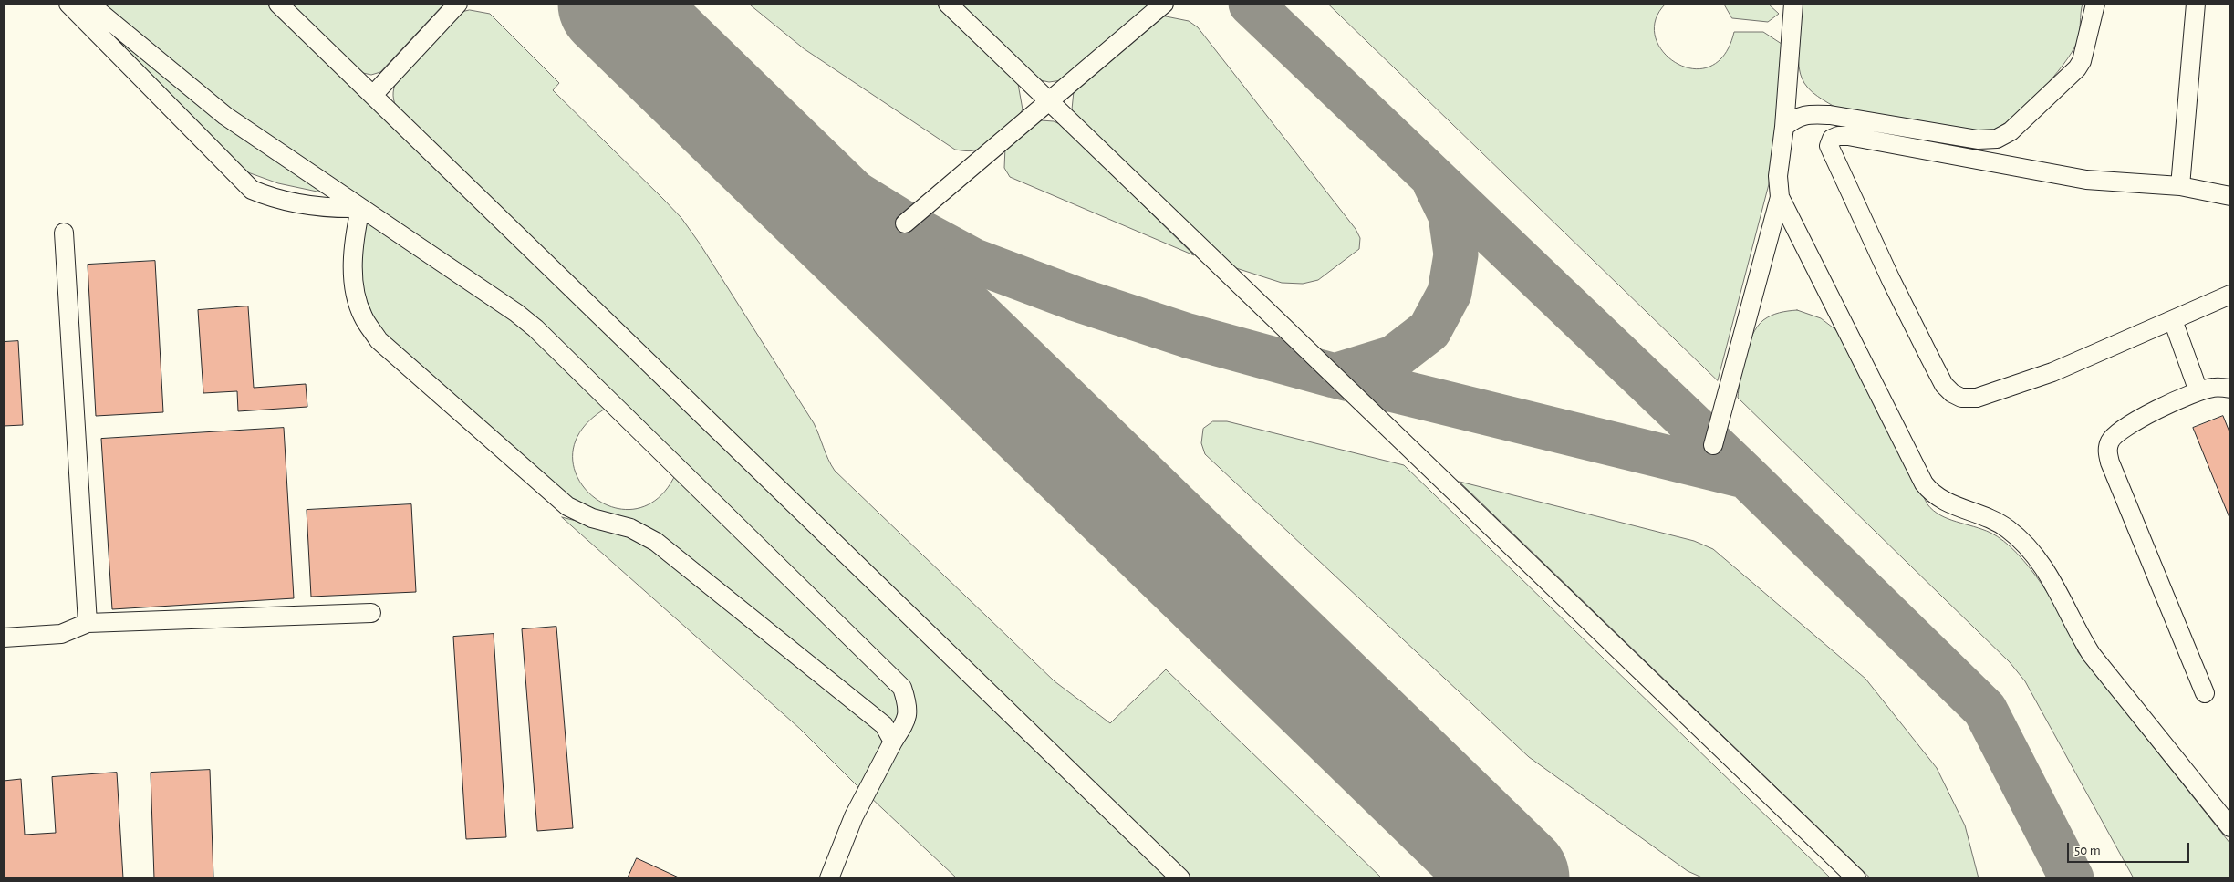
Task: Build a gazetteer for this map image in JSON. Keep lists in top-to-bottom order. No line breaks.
{"scale_bar":"50 m"}
